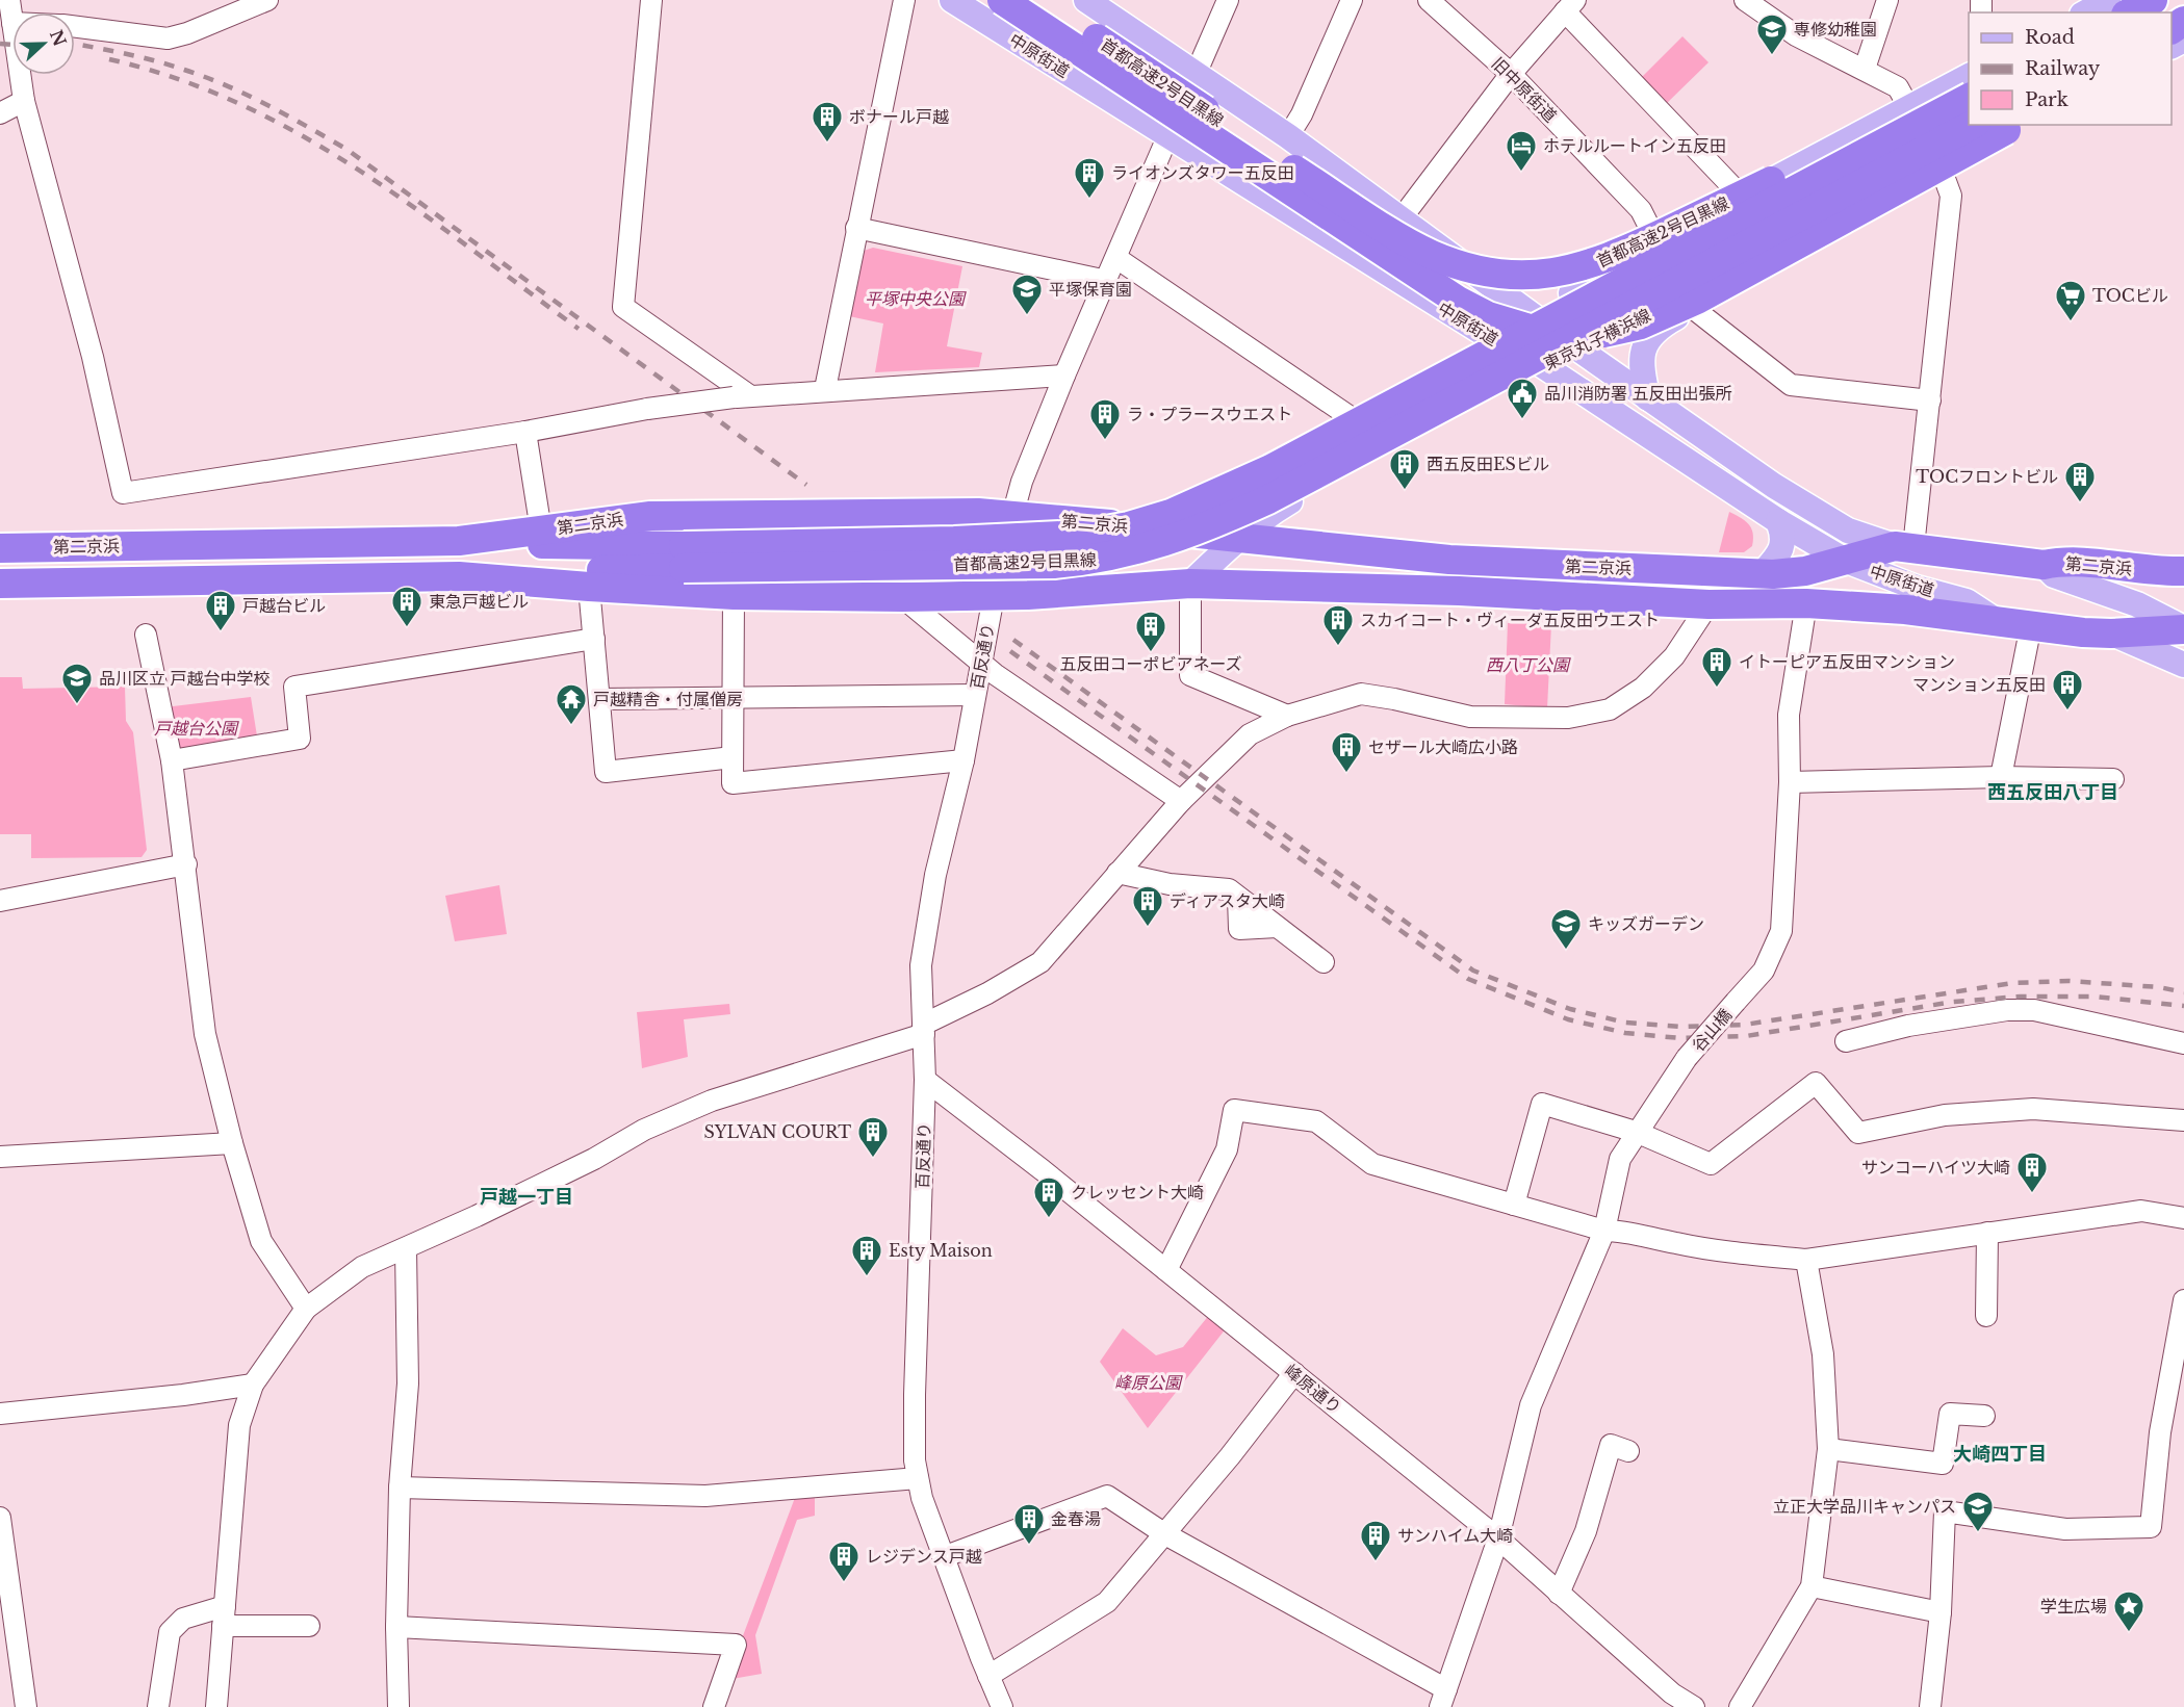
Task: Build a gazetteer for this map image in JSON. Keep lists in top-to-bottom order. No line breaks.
{"streets":{"highway":["首都高速2号目黒線","第二京浜"],"main road":["中原街道","東京丸子横浜線"],"street":["旧中原街道","百反通り","谷山橋","峰原通り"]},"crossings":[["中原街道","東京丸子横浜線"],["中原街道","第二京浜"],["中原街道","百反通り"],["首都高速2号目黒線","第二京浜"],["東京丸子横浜線","第二京浜"],["第二京浜","百反通り"],["第二京浜","谷山橋"],["百反通り","峰原通り"],["谷山橋","峰原通り"]],"districts":["西五反田八丁目","戸越一丁目","大崎四丁目"],"parks":["平塚中央公園","西八丁公園","戸越台公園","峰原公園"],"places":{"school or university":["専修幼稚園","平塚保育園","品川区立 戸越台中学校","キッズガーデン","立正大学品川キャンパス"],"building":["ボナール戸越","ライオンズタワー五反田","ラ・プラースウエスト","西五反田ESビル","TOCフロントビル","東急戸越ビル","戸越台ビル","スカイコート・ヴィーダ五反田ウエスト","五反田コーポビアネーズ","イトーピア五反田マンション","マンション五反田","セザール大崎広小路","ディアスタ大崎","SYLVAN COURT","サンコーハイツ大崎","クレッセント大崎","Esty Maison","金春湯","サンハイム大崎","レジデンス戸越"],"hotel":["ホテルルートイン五反田"],"supermarket":["TOCビル"],"public building":["品川消防署 五反田出張所"],"temple":["戸越精舎・付属僧房"],"place":["学生広場"]},"legend":["Road","Railway","Park"],"north":"right"}
